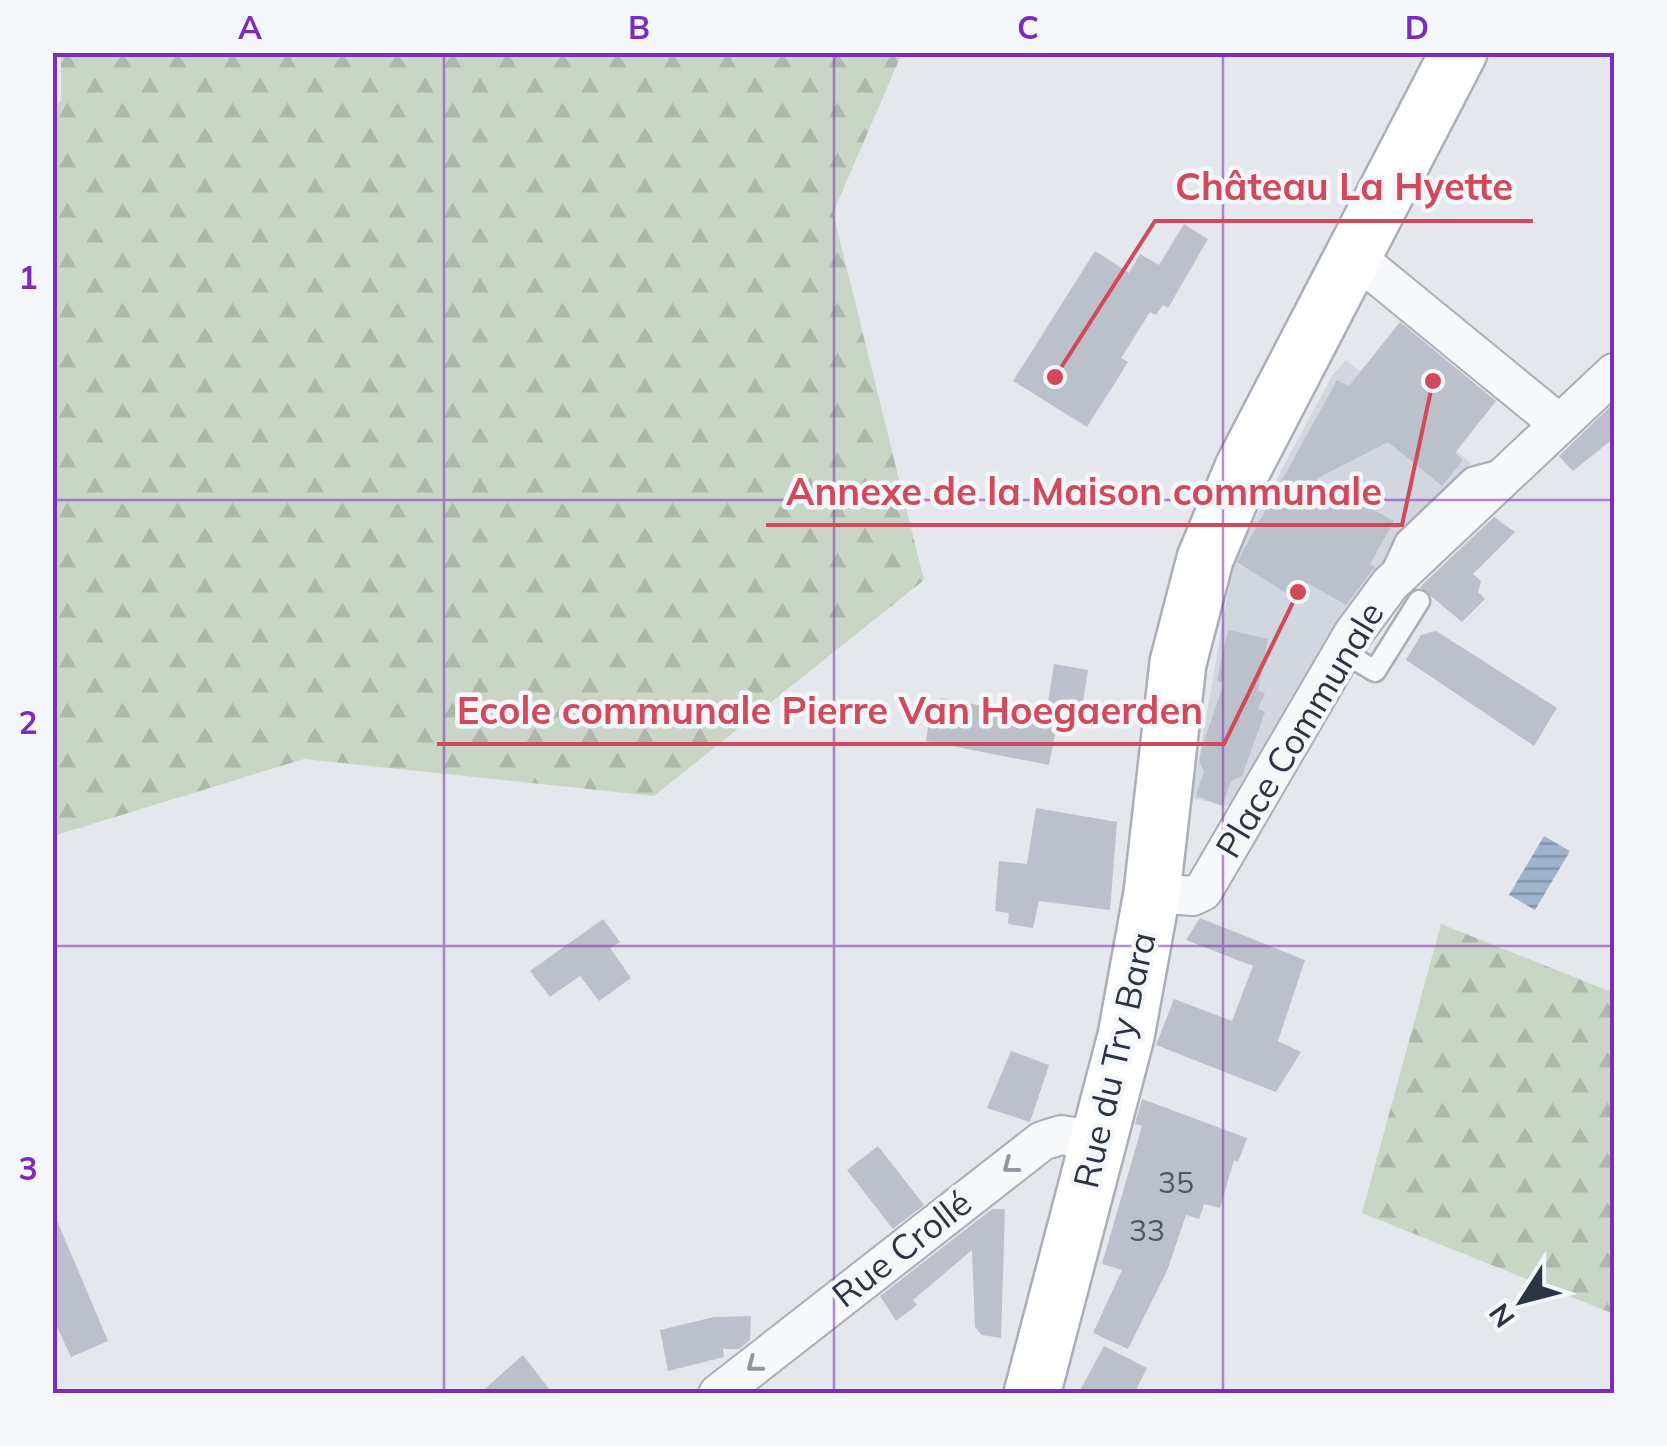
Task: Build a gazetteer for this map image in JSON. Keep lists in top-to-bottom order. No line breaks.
{"streets":{"main road":["Rue du Try Bara"],"street":["Place Communale","Rue Crollé"]},"crossings":[["Place Communale","Rue du Try Bara"],["Rue du Try Bara","Rue Crollé"]],"one_way":["Rue Crollé"],"places":["Château La Hyette","Annexe de la Maison communale","Ecole communale Pierre Van Hoegaerden"],"house_numbers":["35","33"],"north":"bottom left","grid":{"columns":["A","B","C","D"],"rows":["1","2","3"]}}
